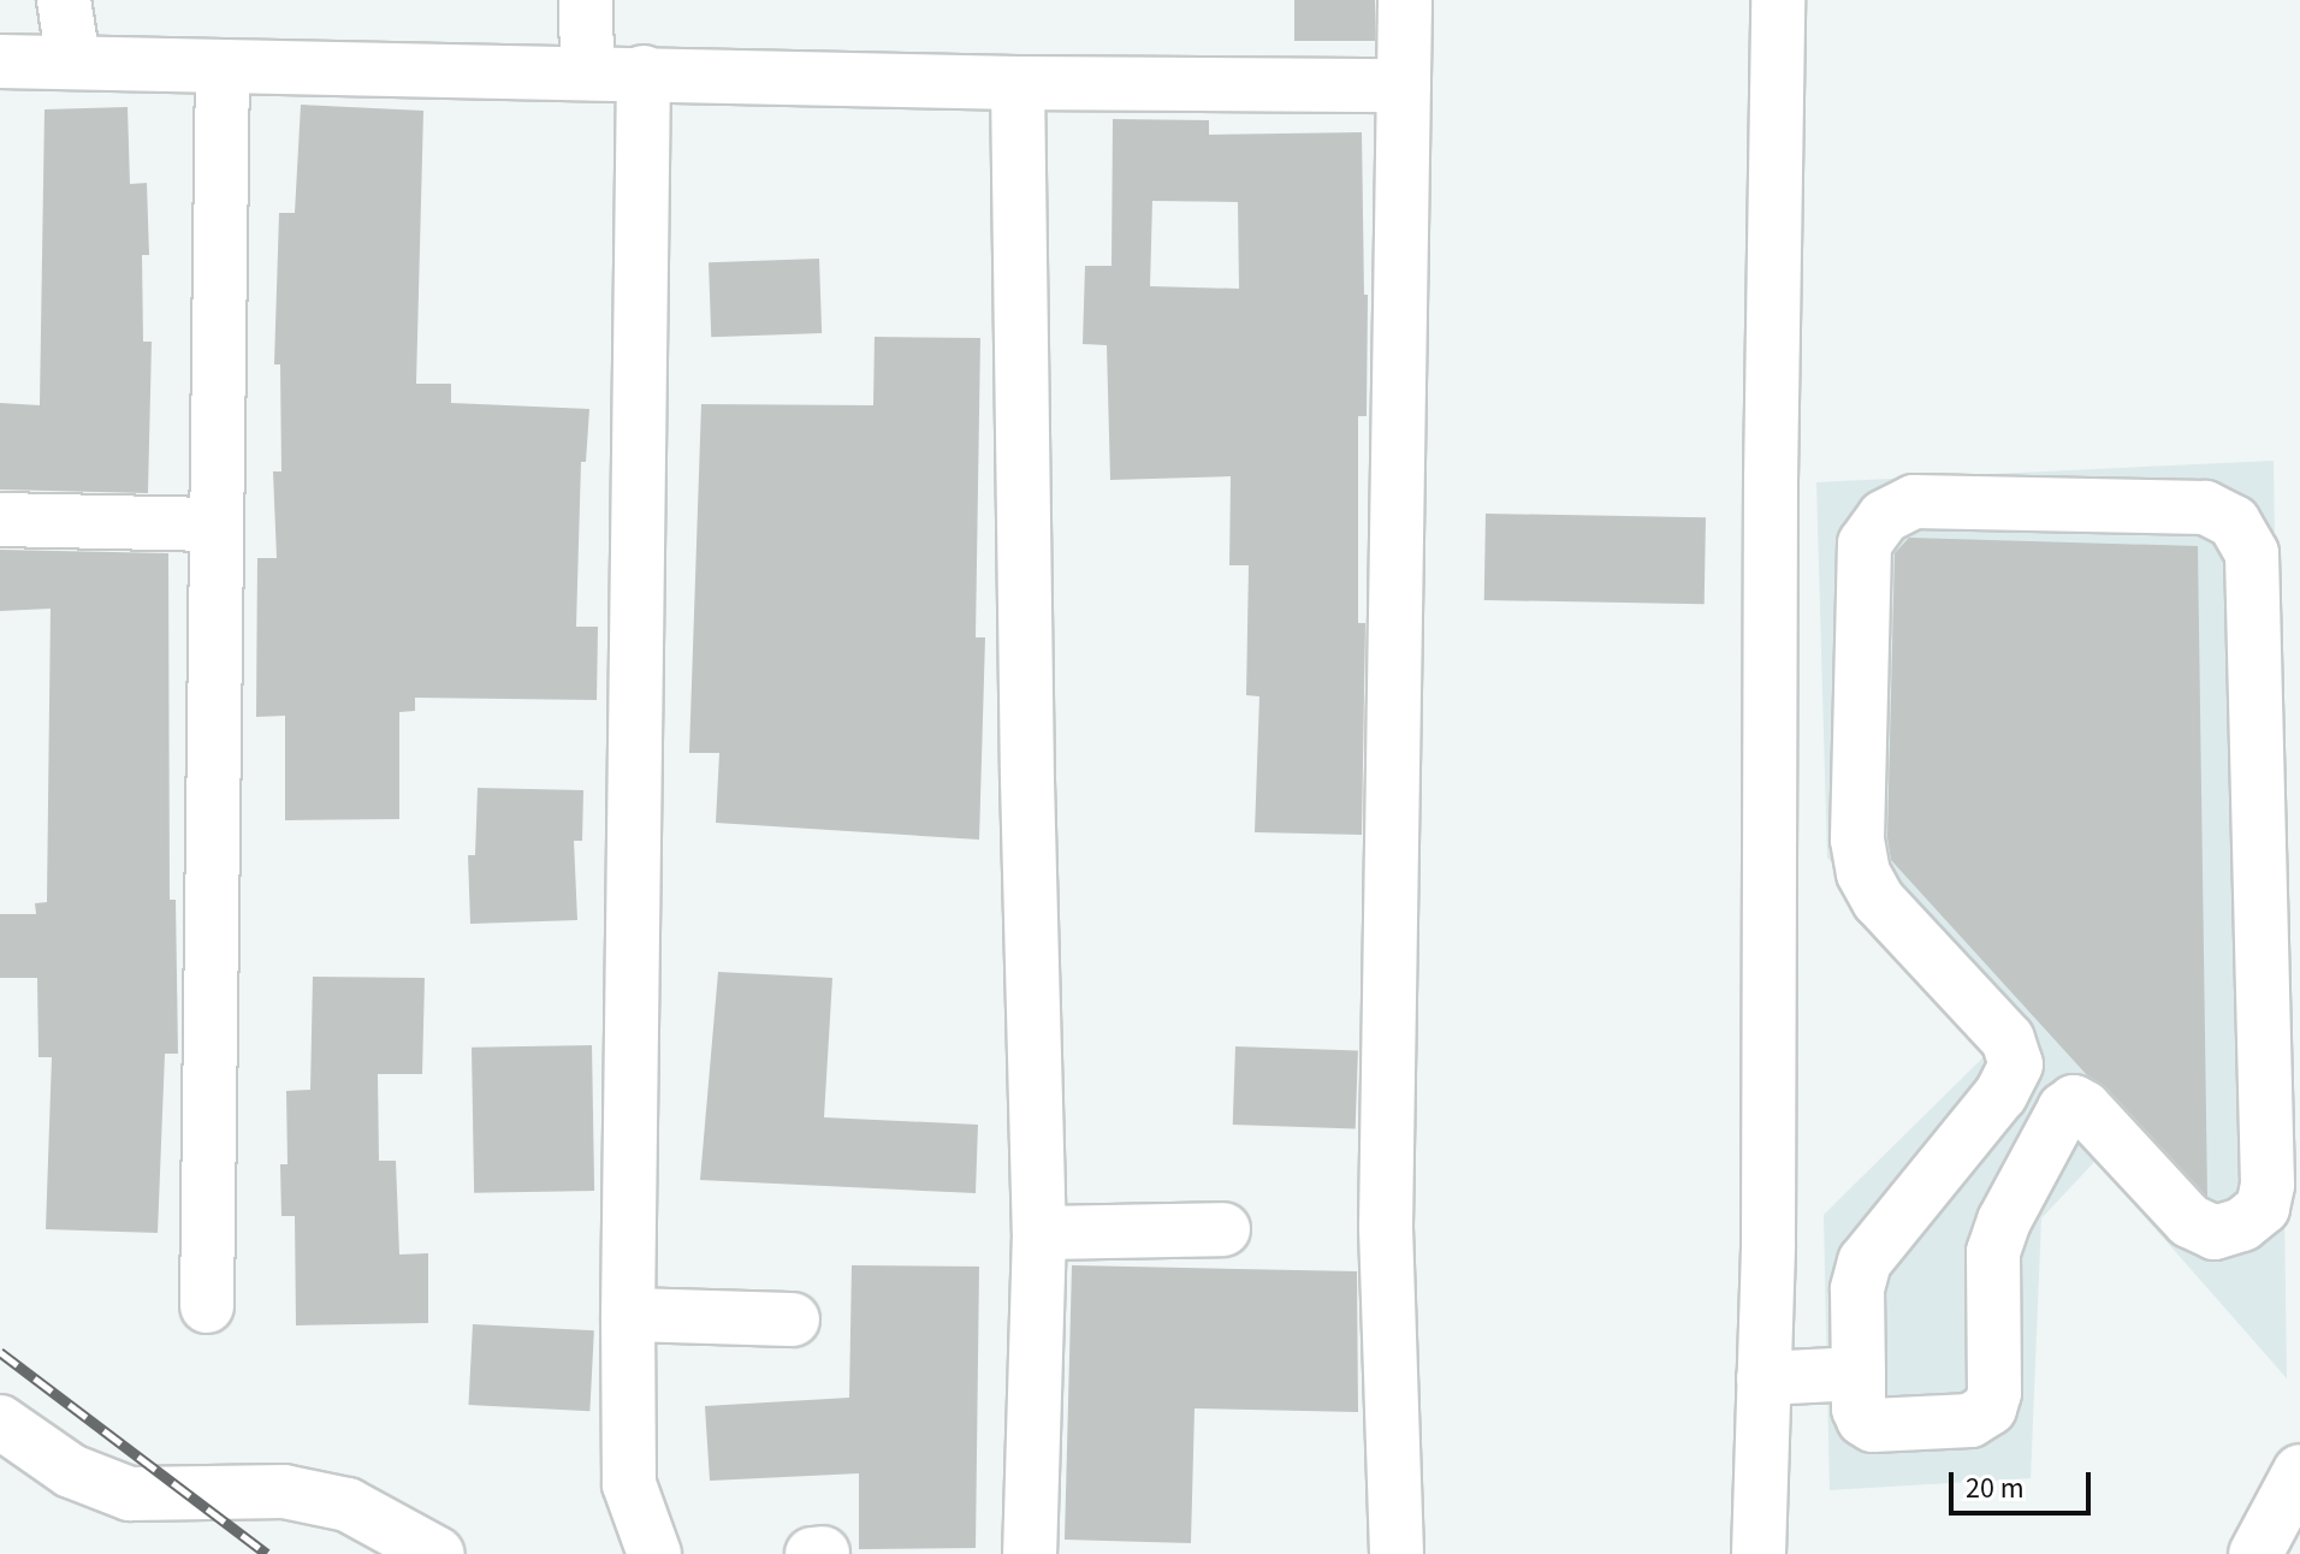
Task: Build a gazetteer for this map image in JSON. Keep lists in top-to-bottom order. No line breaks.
{"scale_bar":"20 m"}
